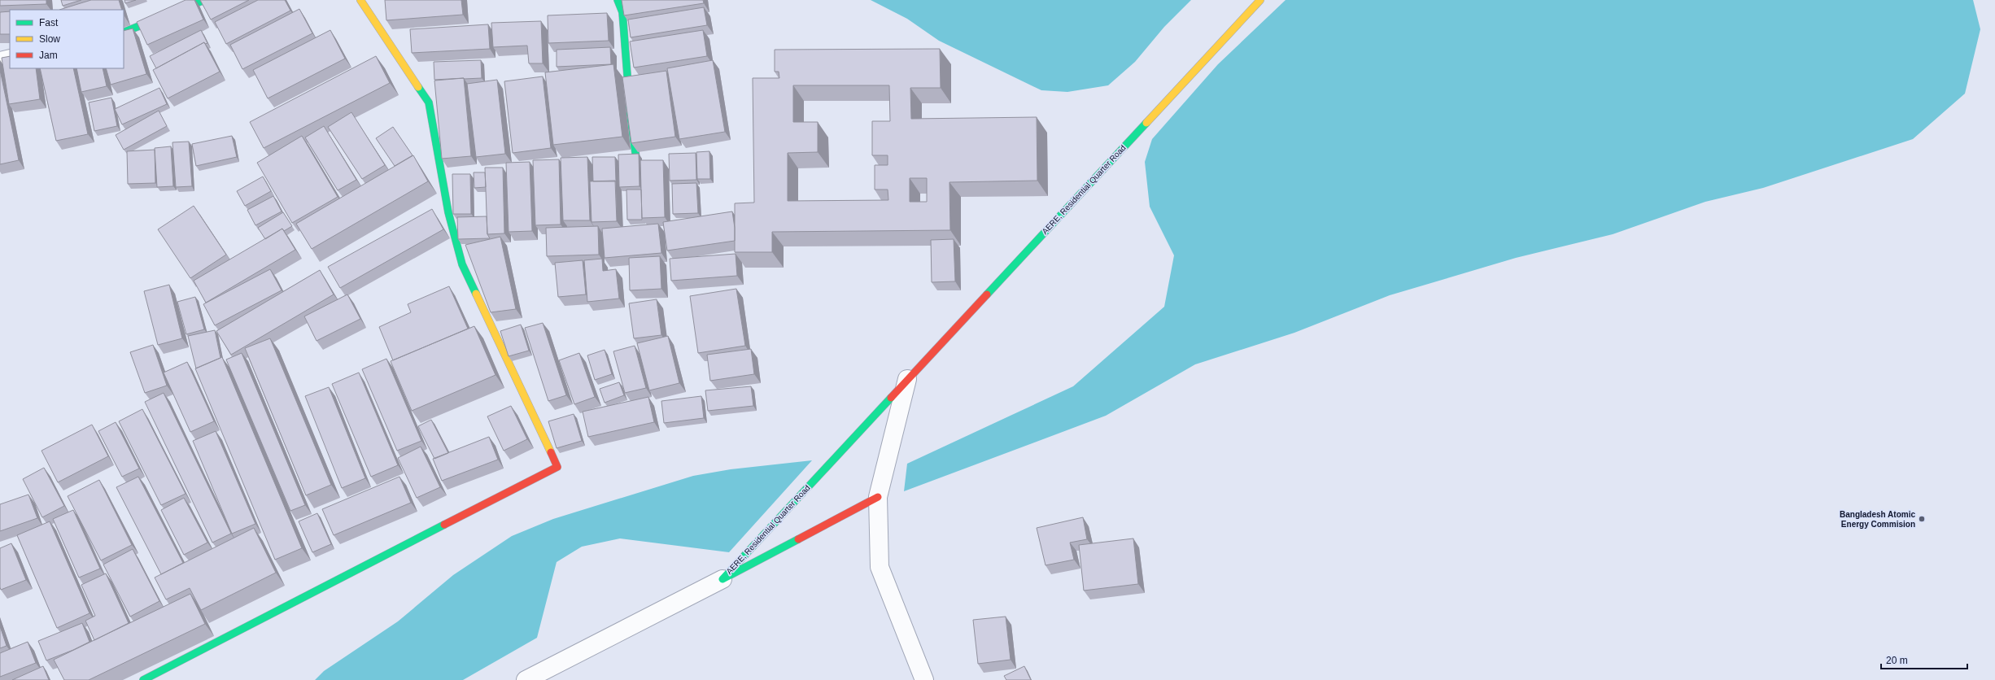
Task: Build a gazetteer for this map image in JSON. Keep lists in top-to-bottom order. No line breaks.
{"streets":{"street":["AERE, Residential Quarter Road"]},"places":["Bangladesh Atomic Energy Commision"],"legend":["Fast","Slow","Jam"],"scale_bar":"20 m"}
